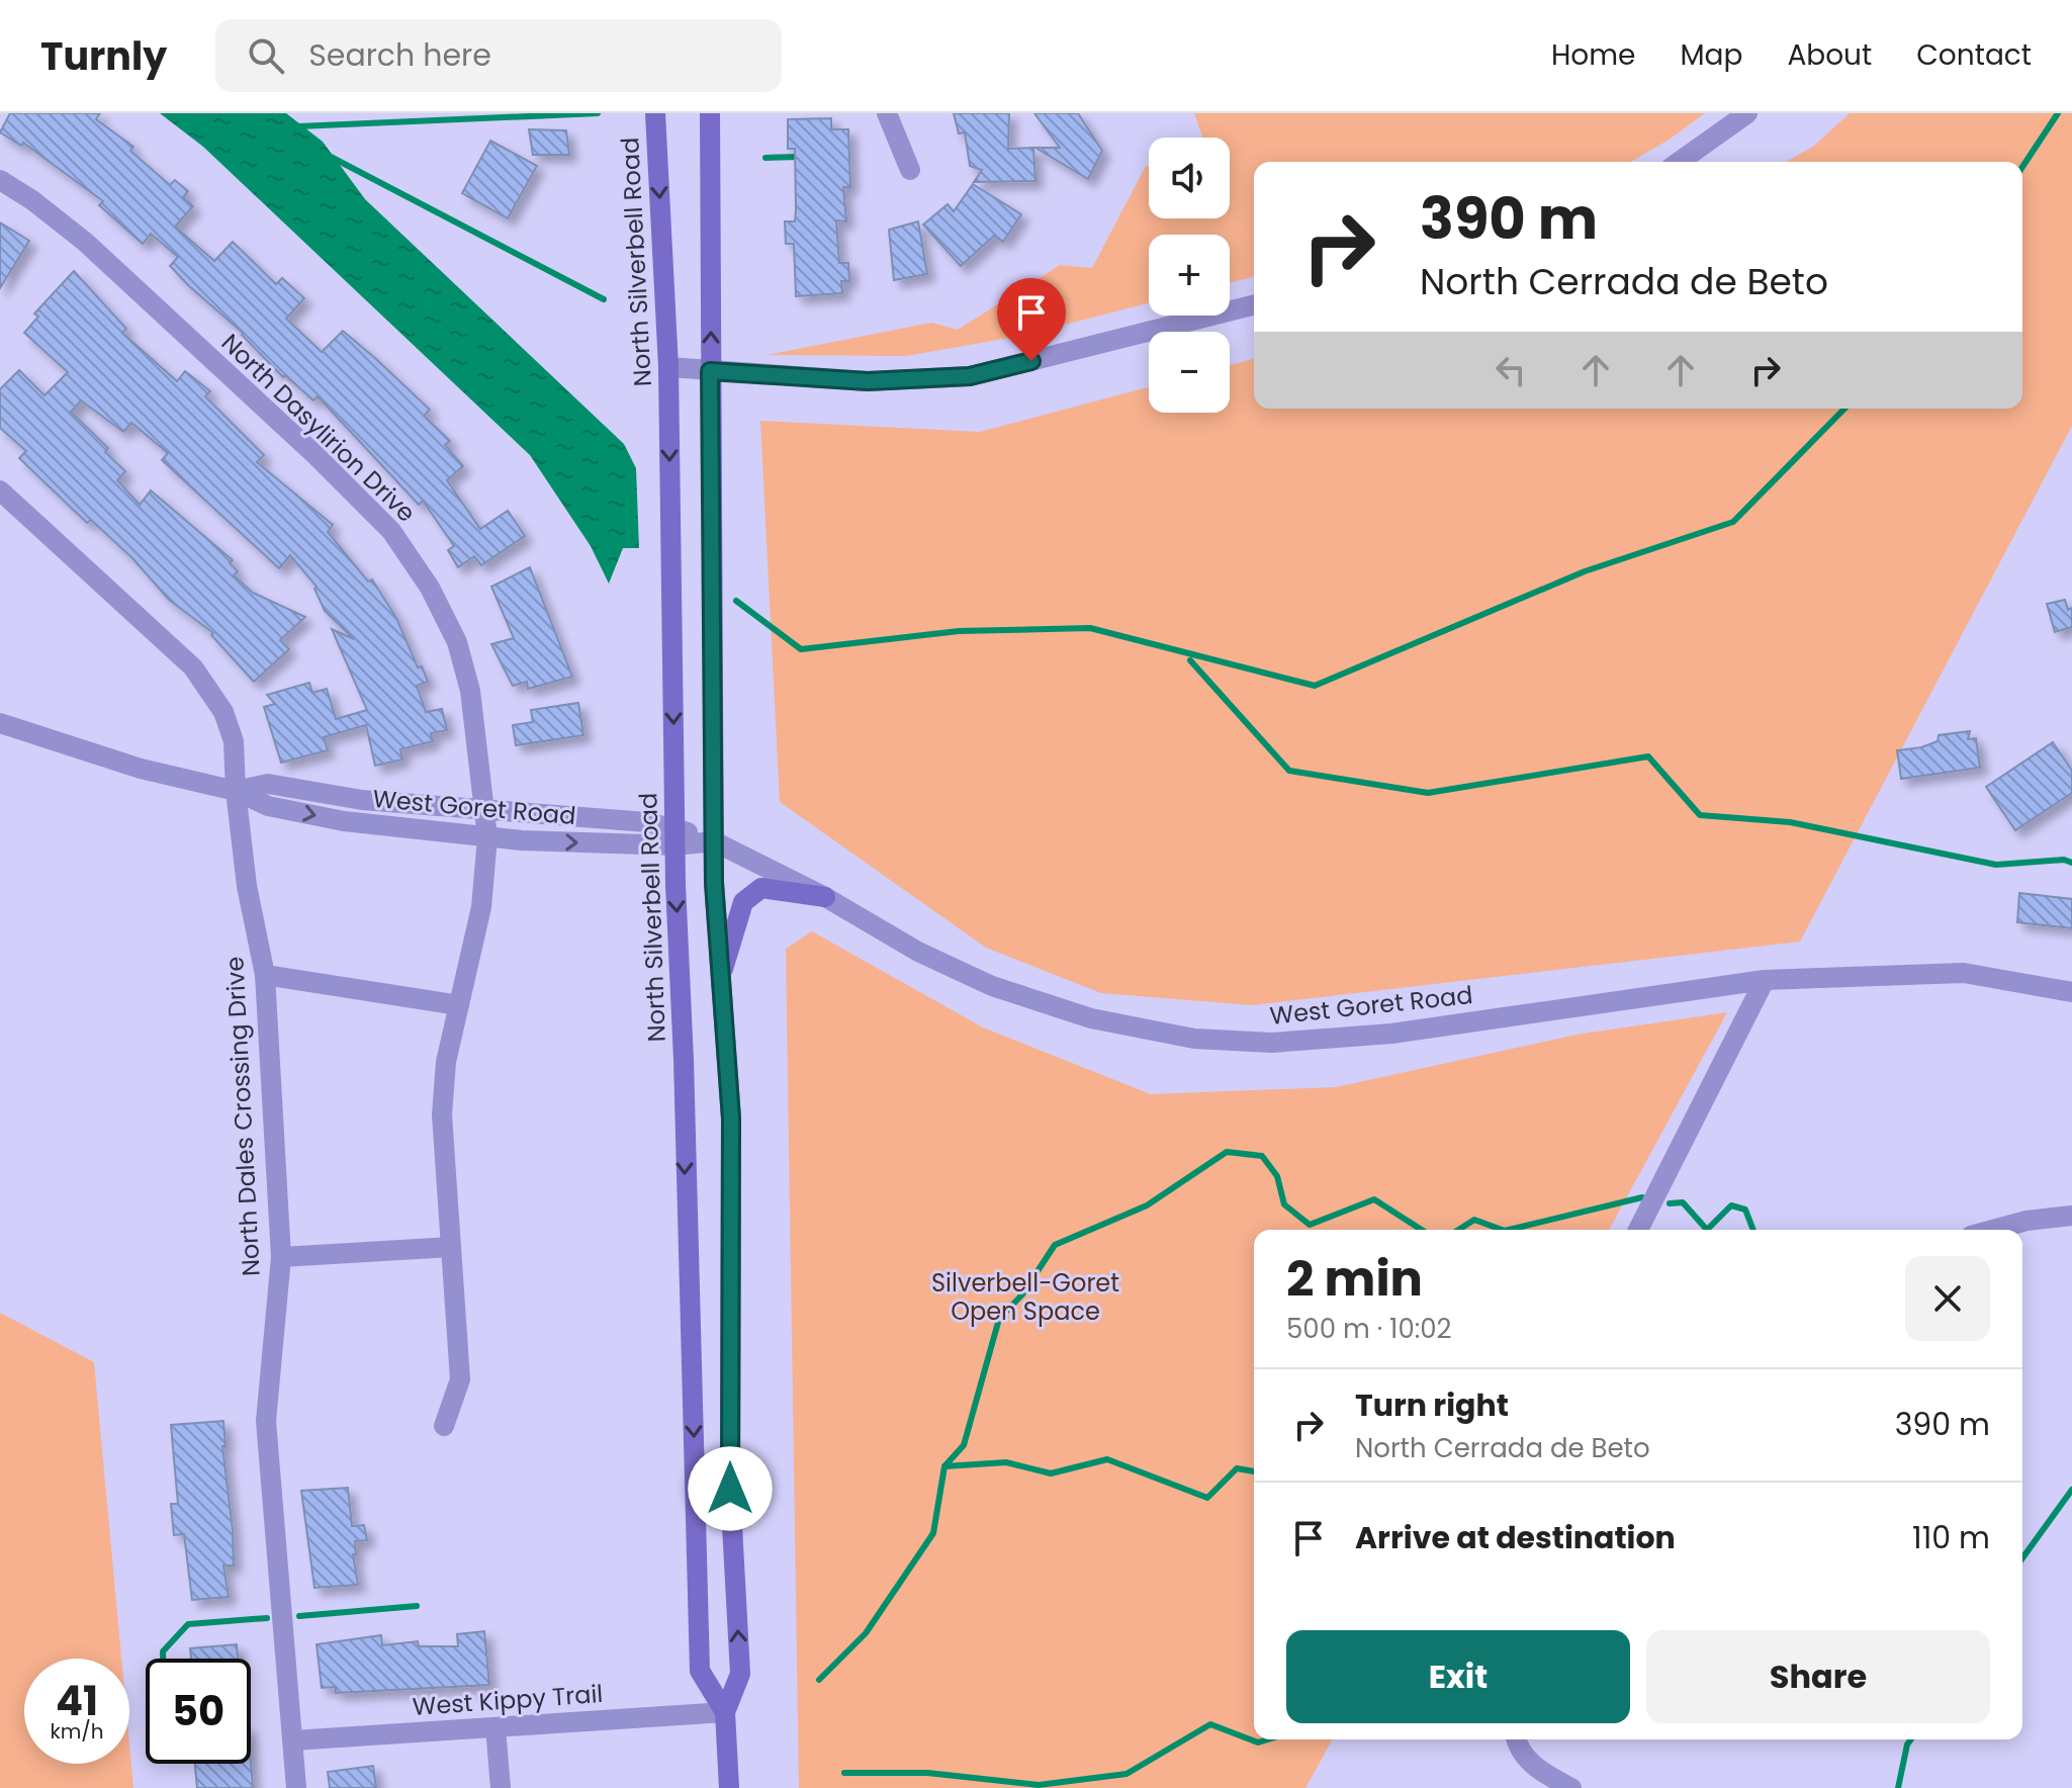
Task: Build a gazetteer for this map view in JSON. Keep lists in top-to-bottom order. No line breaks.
{"streets":{"main road":["North Silverbell Road"],"street":["North Dasylirion Drive","West Goret Road","North Dales Crossing Drive","West Kippy Trail"]},"crossings":[["North Silverbell Road","West Goret Road"],["North Silverbell Road","West Kippy Trail"],["North Dasylirion Drive","West Goret Road"],["West Goret Road","North Dales Crossing Drive"],["North Dales Crossing Drive","West Kippy Trail"]],"parks":["Silverbell-Goret Open Space"],"page":{"header":"Turnly","search":"Search here","nav":["Home","Map","About","Contact"],"map_buttons":["+","−"],"turn":["390 m","North Cerrada de Beto"],"heading":["2 min","500 m · 10:02"],"list":[{"name":"Turn right","note":"North Cerrada de Beto","value":"390 m"},{"name":"Arrive at destination","value":"110 m"}],"buttons":["Exit","Share"],"speed":"41 km/h","limit":"50"}}
